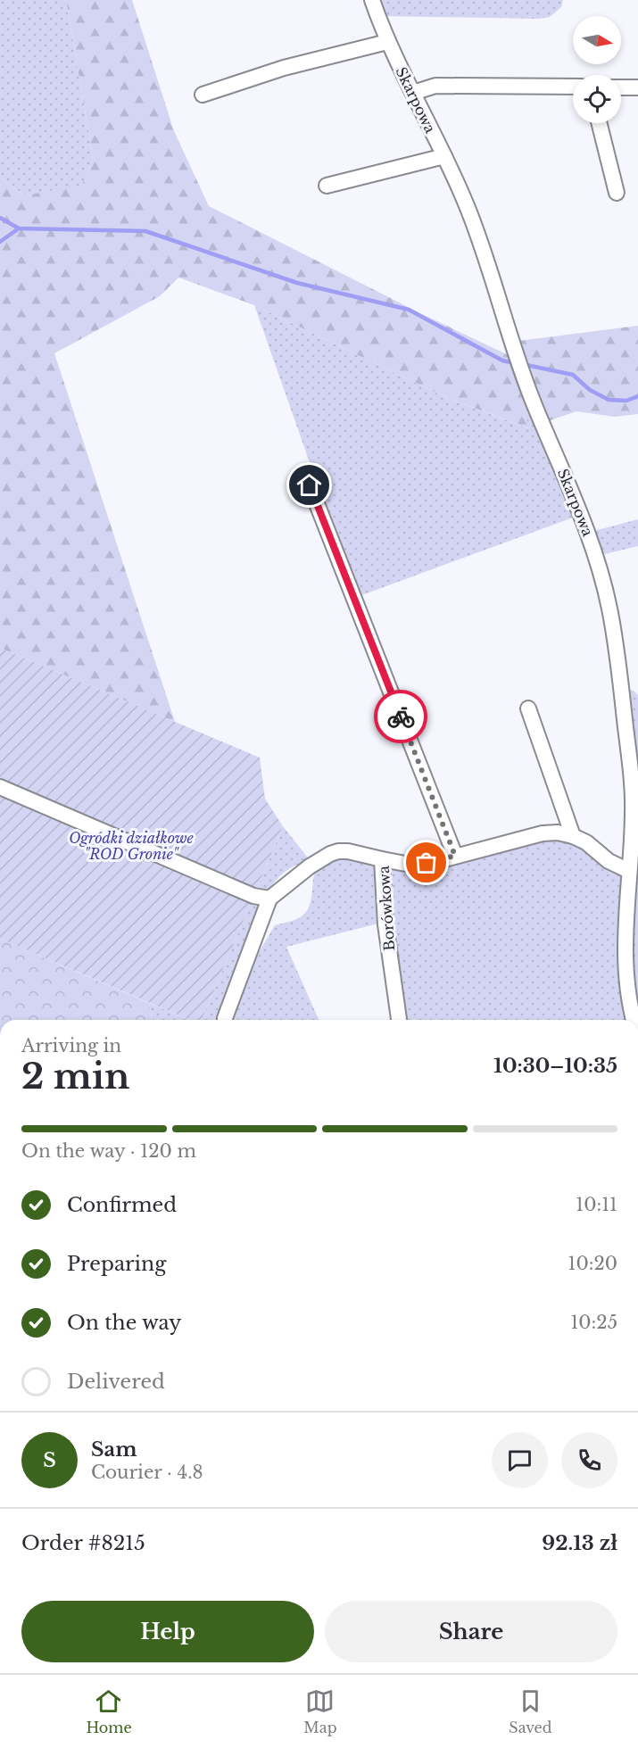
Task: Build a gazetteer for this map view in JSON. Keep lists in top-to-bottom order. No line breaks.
{"streets":{"street":["Skarpowa","Borówkowa"]},"crossings":[["Skarpowa","Borówkowa"]],"parks":["Ogródki działkowe \"ROD Gronie\""],"north":"right","page":{"heading":["2 min","Arriving in","10:30–10:35"],"panel":["Sam","Courier · 4.8","Order #8215","92.13 zł"],"bar":"On the way · 120 m","list":[["Confirmed","10:11"],["Preparing","10:20"],["On the way","10:25"],"Delivered"],"round":"S","buttons":["Help","Share"],"tabs":["Home","Map","Saved"]}}
